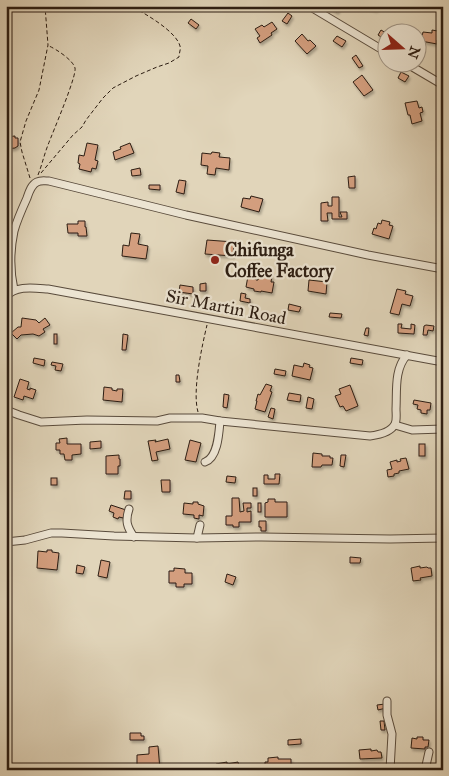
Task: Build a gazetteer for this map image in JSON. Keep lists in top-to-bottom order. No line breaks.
{"streets":{"street":["Sir Martin Road"]},"places":["Chifunga Coffee Factory"],"north":"right"}
